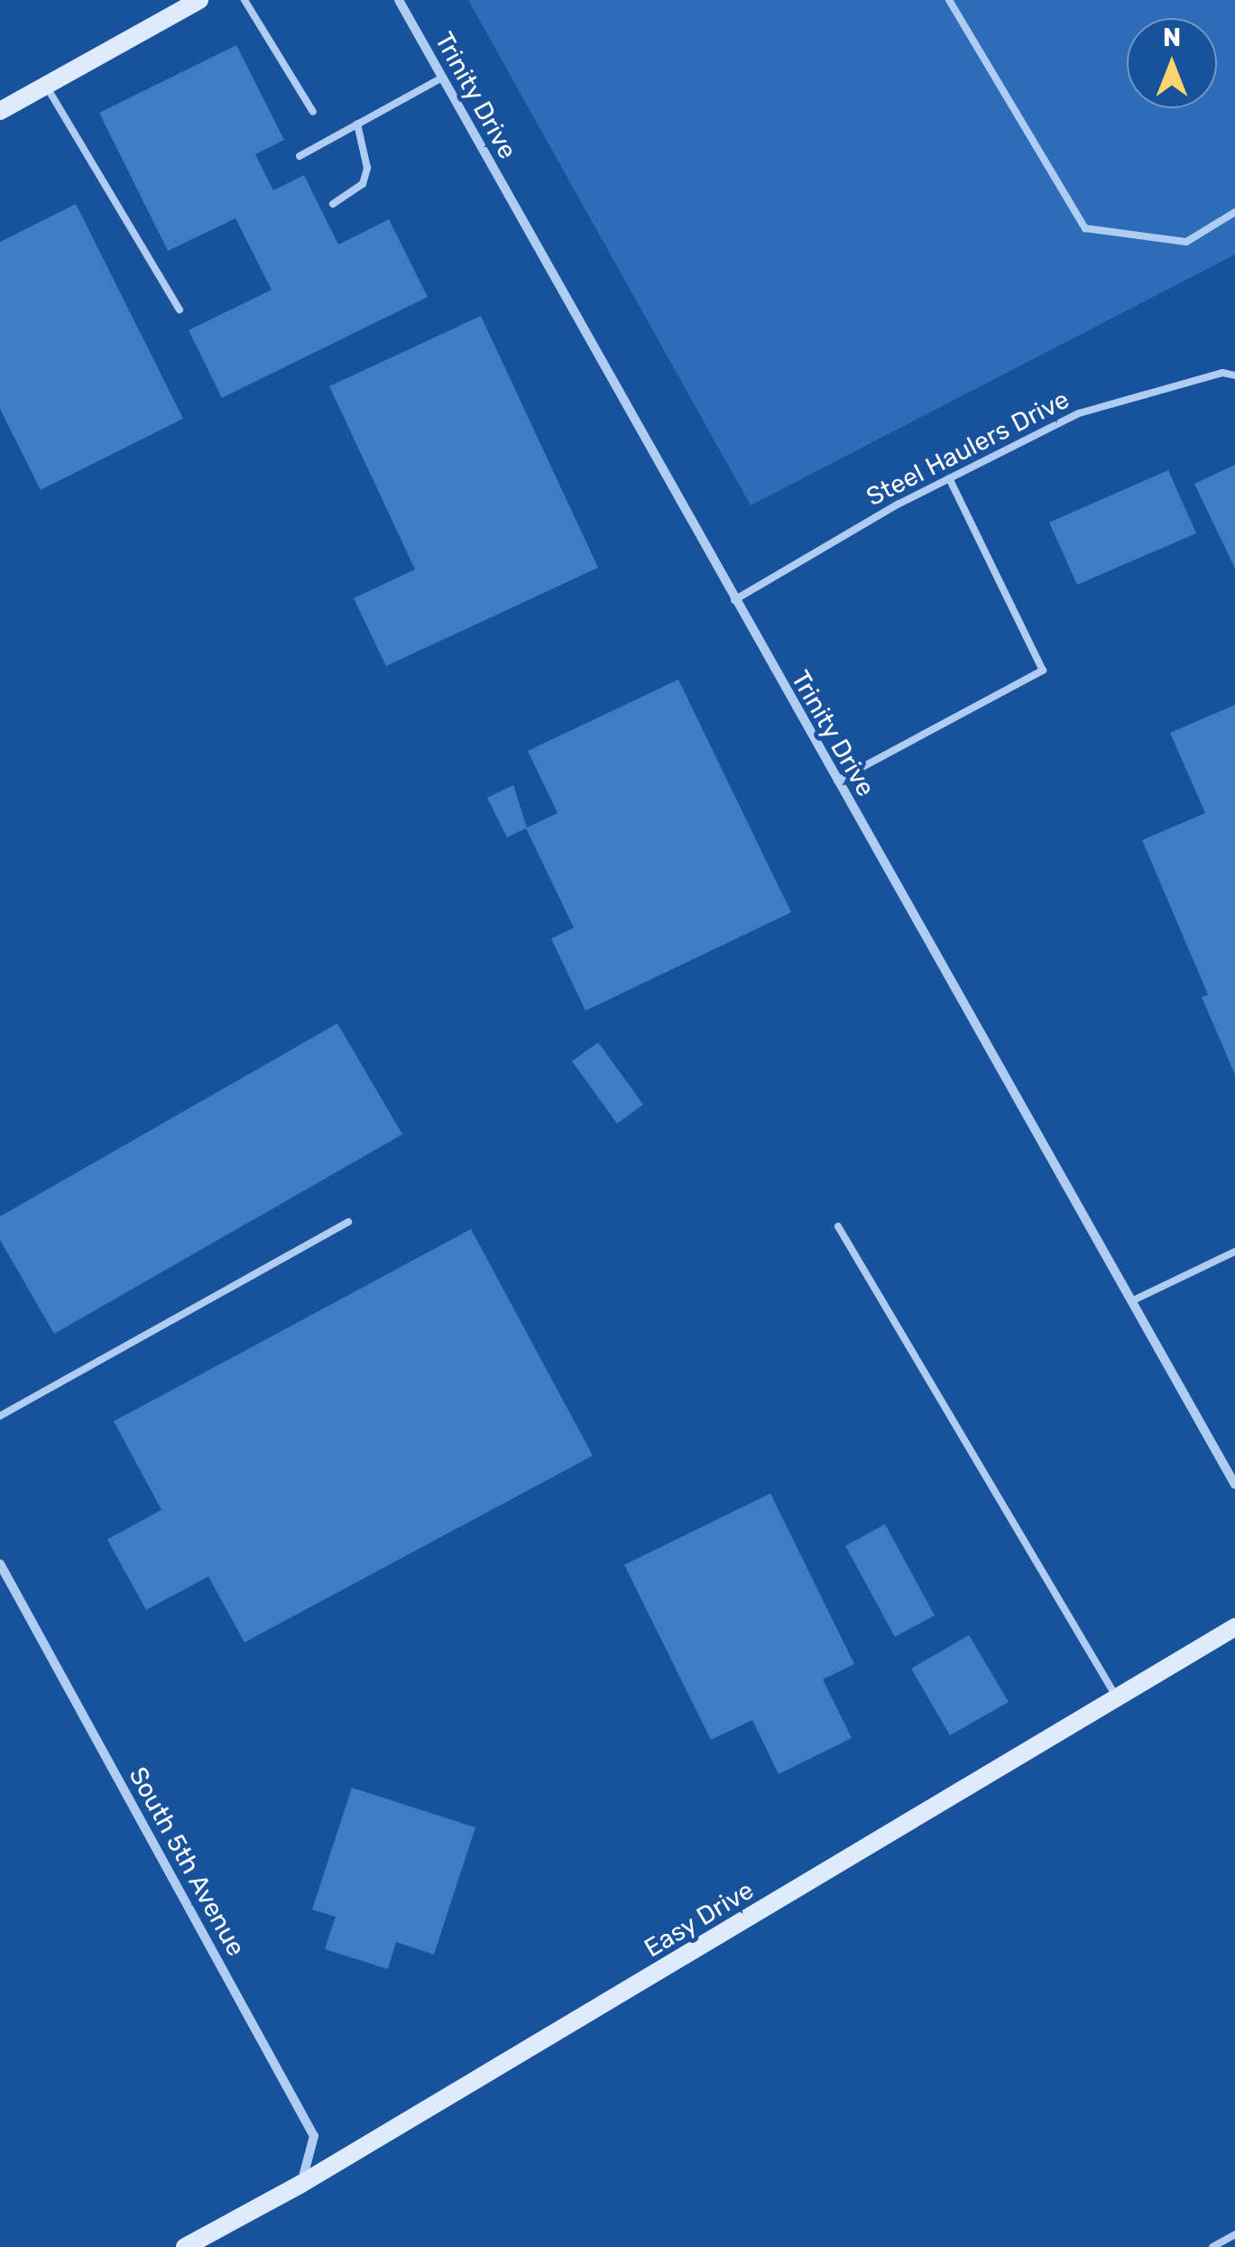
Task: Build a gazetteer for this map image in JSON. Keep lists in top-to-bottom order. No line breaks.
{"streets":{"street":["Trinity Drive","South 5th Avenue","Easy Drive"],"lane":["Steel Haulers Drive"]},"crossings":[["Trinity Drive","Steel Haulers Drive"],["South 5th Avenue","Easy Drive"]],"north":"top"}
